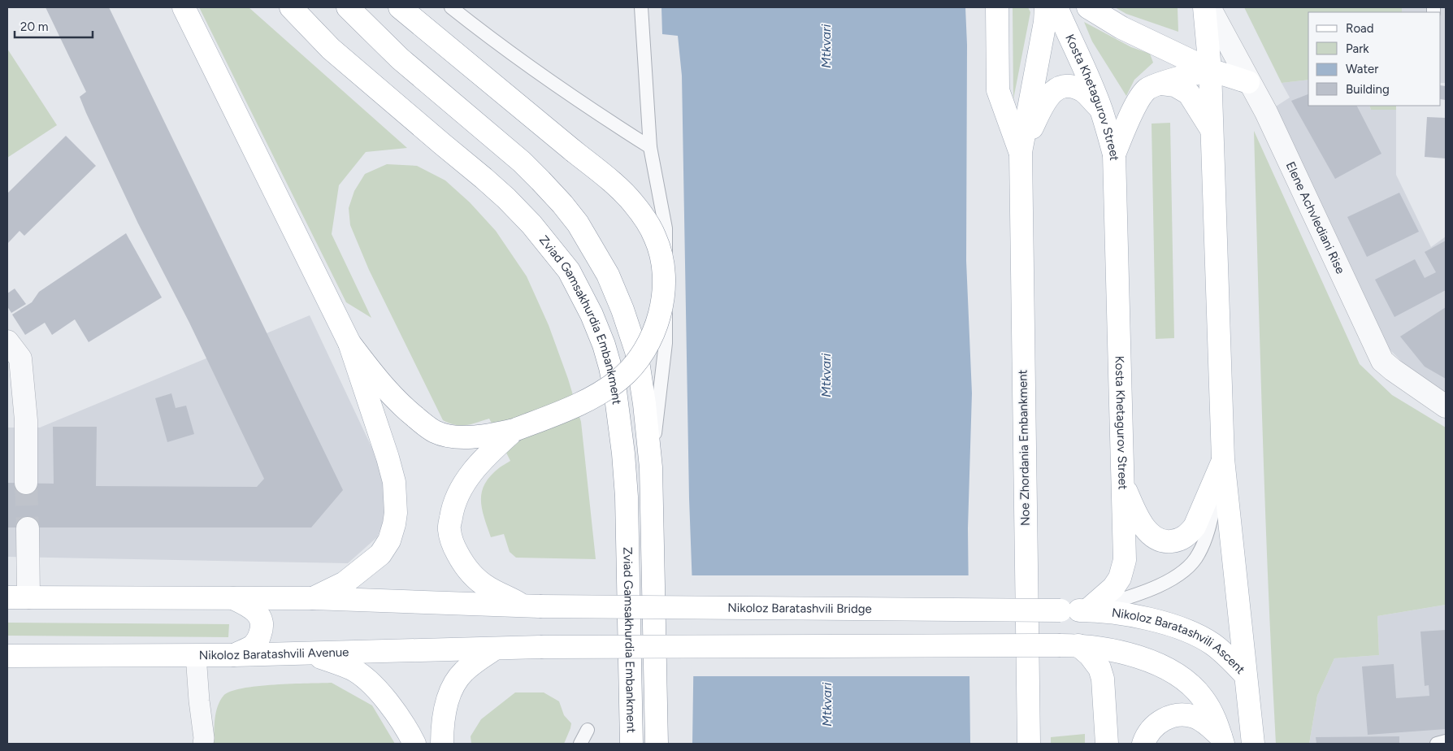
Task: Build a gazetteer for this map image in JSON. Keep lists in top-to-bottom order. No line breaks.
{"streets":{"main road":["Kosta Khetagurov Street","Zviad Gamsakhurdia Embankment","Noe Zhordania Embankment","Nikoloz Baratashvili Bridge","Nikoloz Baratashvili Ascent","Nikoloz Baratashvili Avenue"],"street":["Elene Achvlediani Rise"]},"crossings":[["Kosta Khetagurov Street","Nikoloz Baratashvili Bridge"],["Kosta Khetagurov Street","Nikoloz Baratashvili Ascent"],["Nikoloz Baratashvili Bridge","Nikoloz Baratashvili Ascent"],["Nikoloz Baratashvili Ascent","Nikoloz Baratashvili Avenue"]],"water":["Mtkvari"],"legend":["Road","Park","Water","Building"],"scale_bar":"20 m"}
